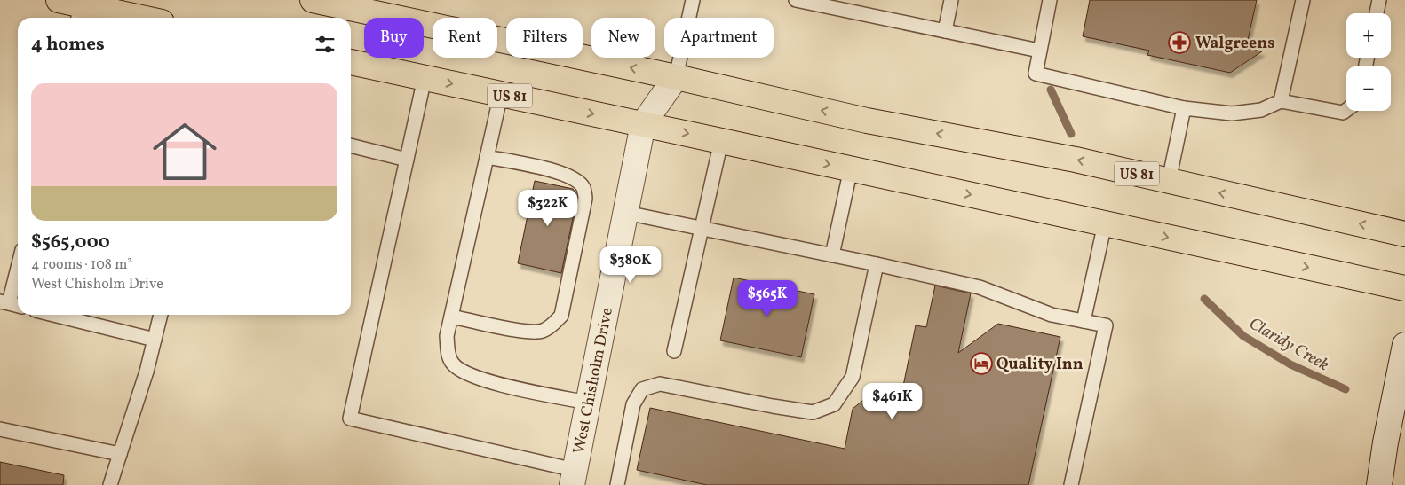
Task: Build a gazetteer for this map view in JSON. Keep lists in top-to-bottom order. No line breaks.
{"streets":{"main road":["US 81"],"street":["West Chisholm Drive"]},"crossings":[["US 81","West Chisholm Drive"]],"water":["Claridy Creek"],"places":{"pharmacy":["Walgreens"],"hotel":["Quality Inn"]},"page":{"map_buttons":["+","−"],"chip":["Buy","Rent","Filters","New","Apartment"],"heading":"4 homes","list":[{"name":"$565,000","note":"4 rooms · 108 m² · West Chisholm Drive"}],"price":["$322K","$380K","$565K","$461K"]}}
